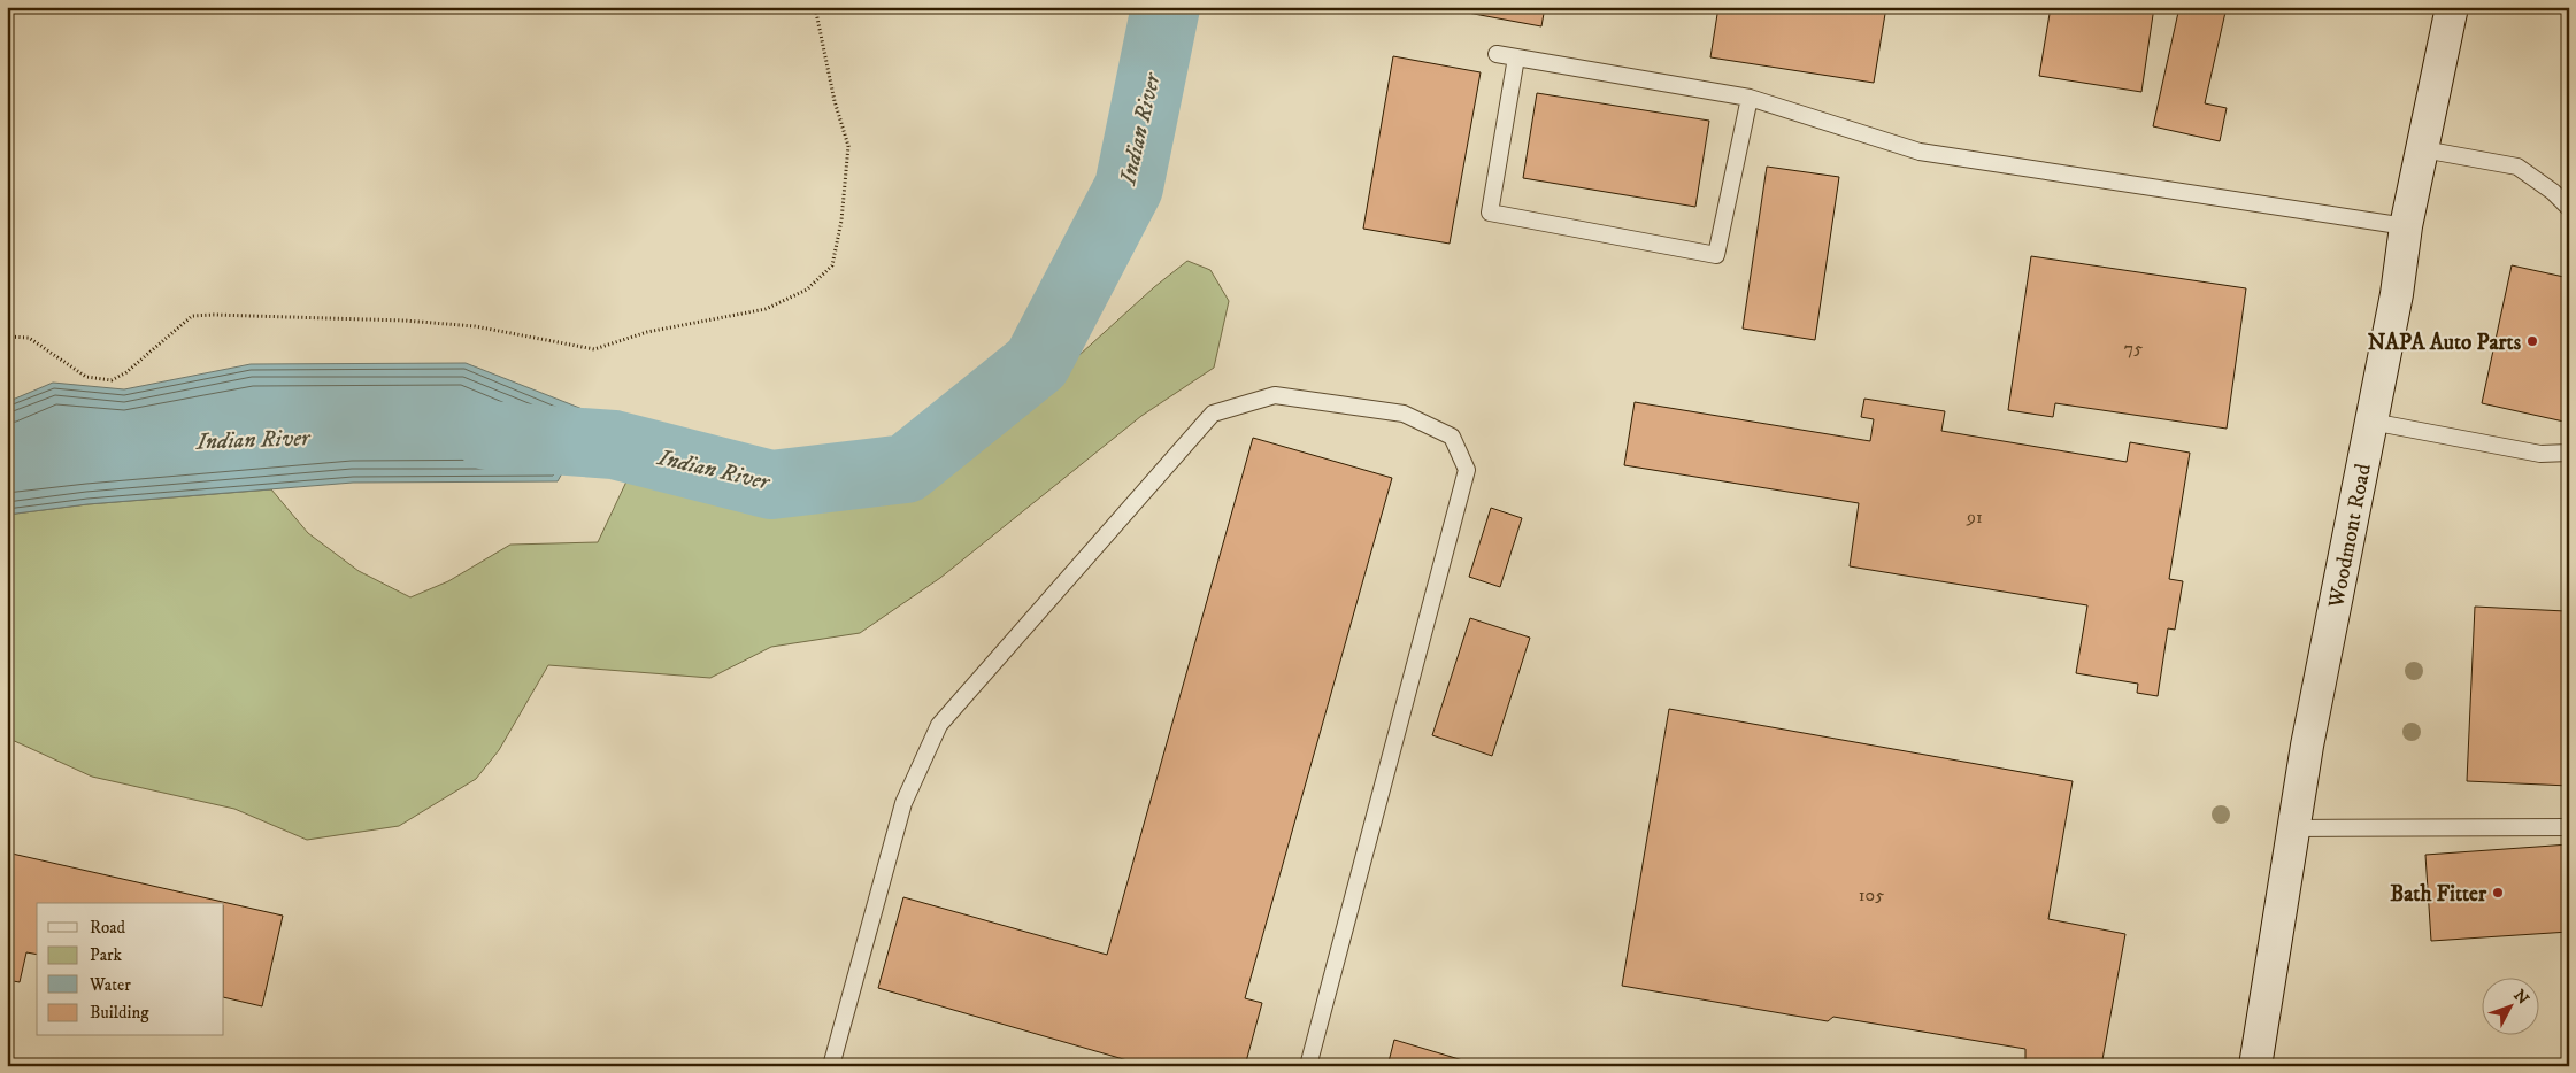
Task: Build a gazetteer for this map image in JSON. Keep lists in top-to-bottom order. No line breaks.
{"streets":{"main road":["Woodmont Road"]},"water":["Indian River"],"places":["NAPA Auto Parts","Bath Fitter"],"house_numbers":["75","91","105"],"legend":["Road","Park","Water","Building"],"north":"top right"}
